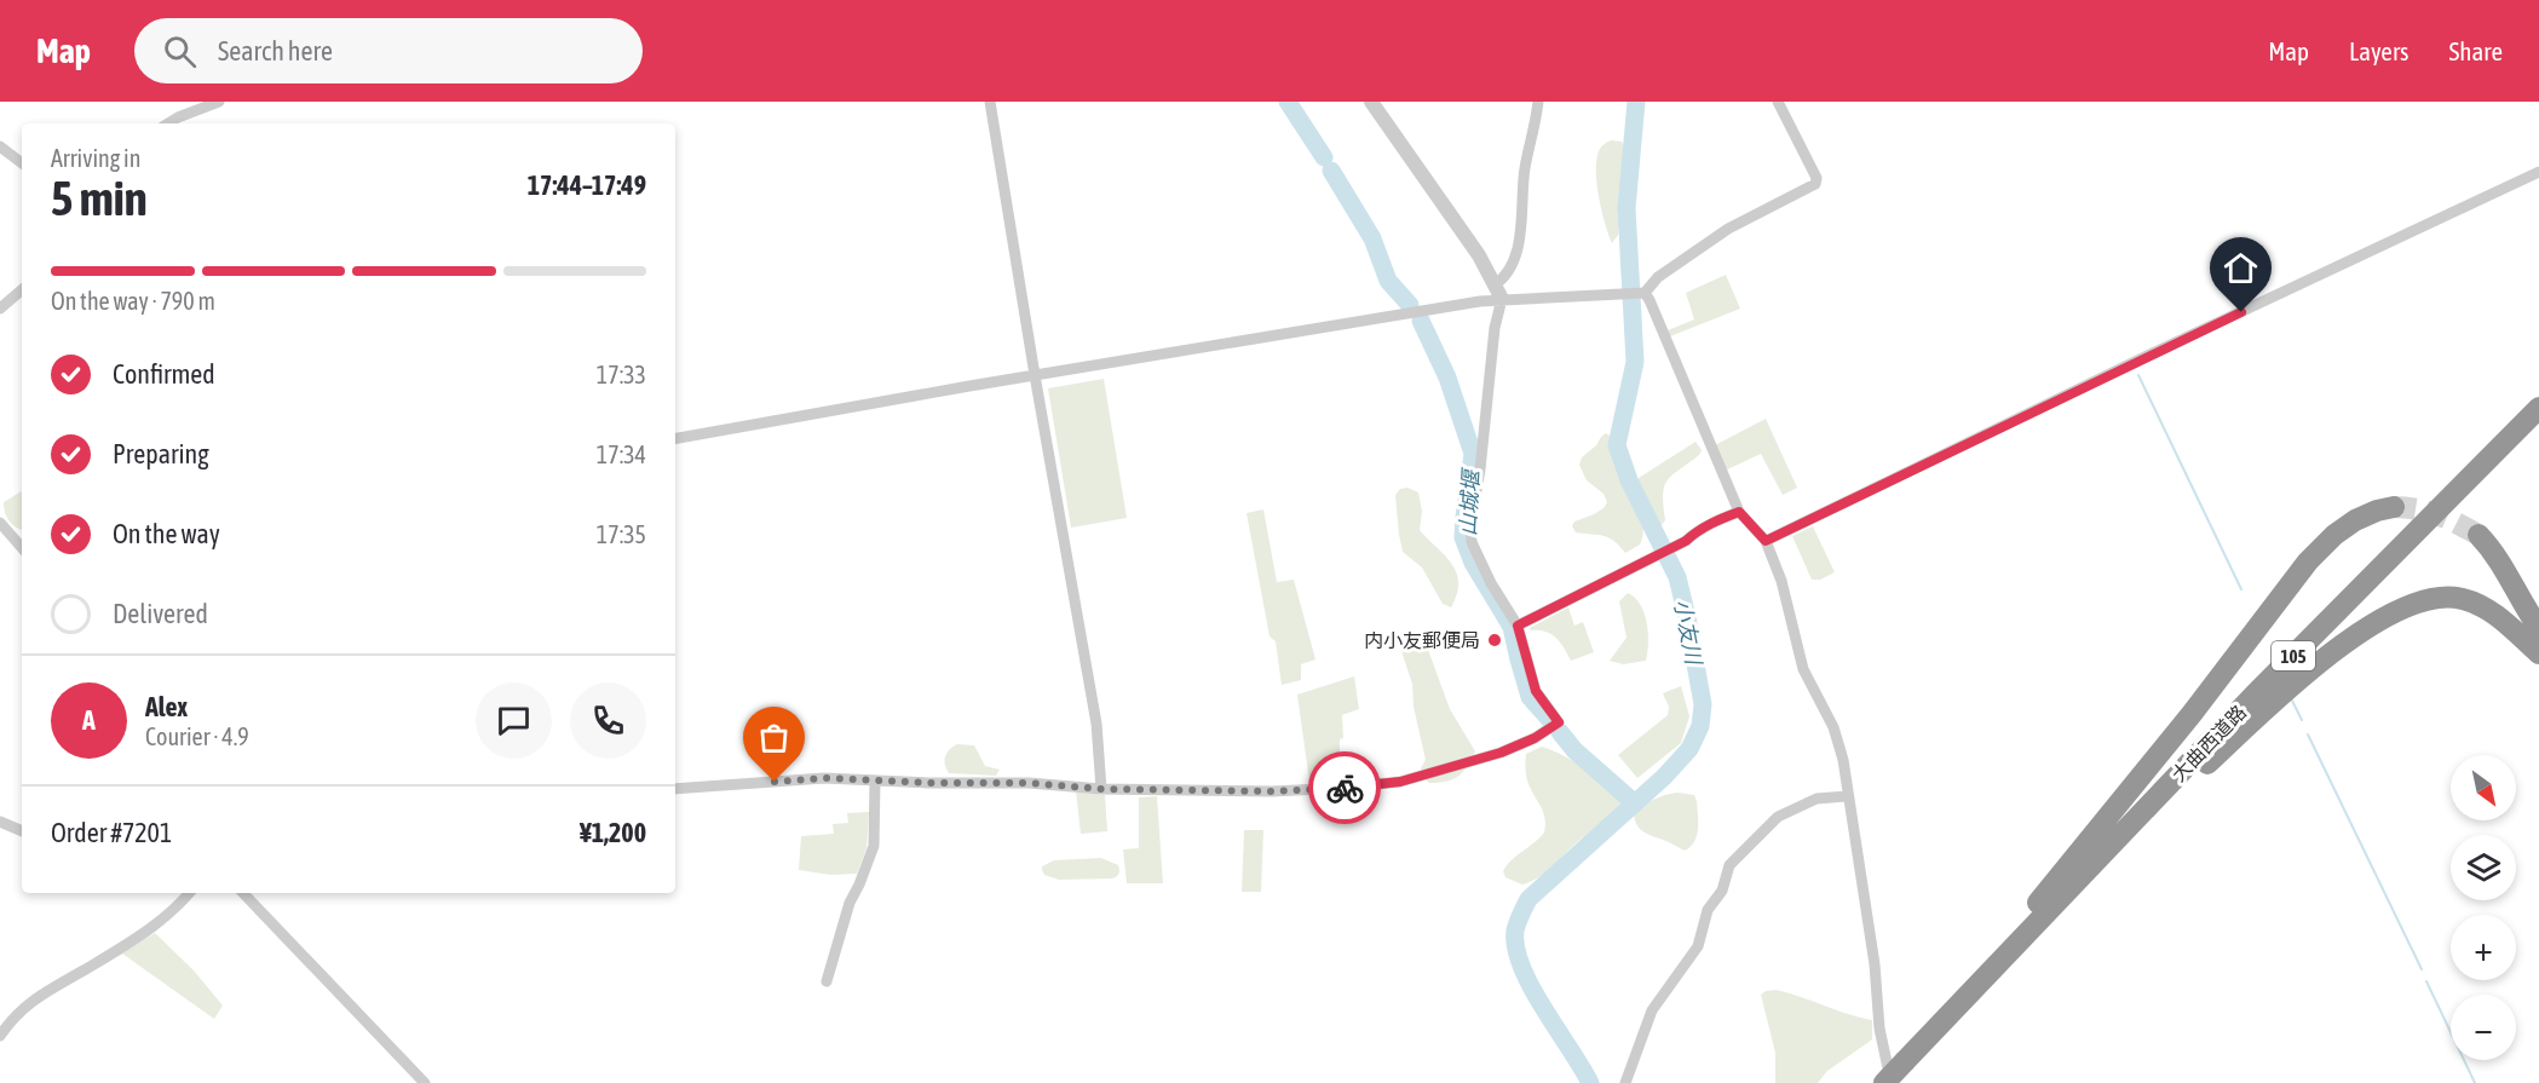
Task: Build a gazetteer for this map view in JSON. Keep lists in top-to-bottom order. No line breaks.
{"streets":{"highway":["105","大曲西道路"]},"water":["山城堰","小友川"],"places":["内小友郵便局"],"north":"bottom right","page":{"header":"Map","search":"Search here","nav":["Map","Layers","Share"],"heading":["5 min","Arriving in","17:44–17:49"],"panel":["Alex","Courier · 4.9","Order #7201","¥1,200"],"bar":"On the way · 790 m","list":[["Confirmed","17:33"],["Preparing","17:34"],["On the way","17:35"],"Delivered"],"round":"A","map_buttons":["+","−"]}}
